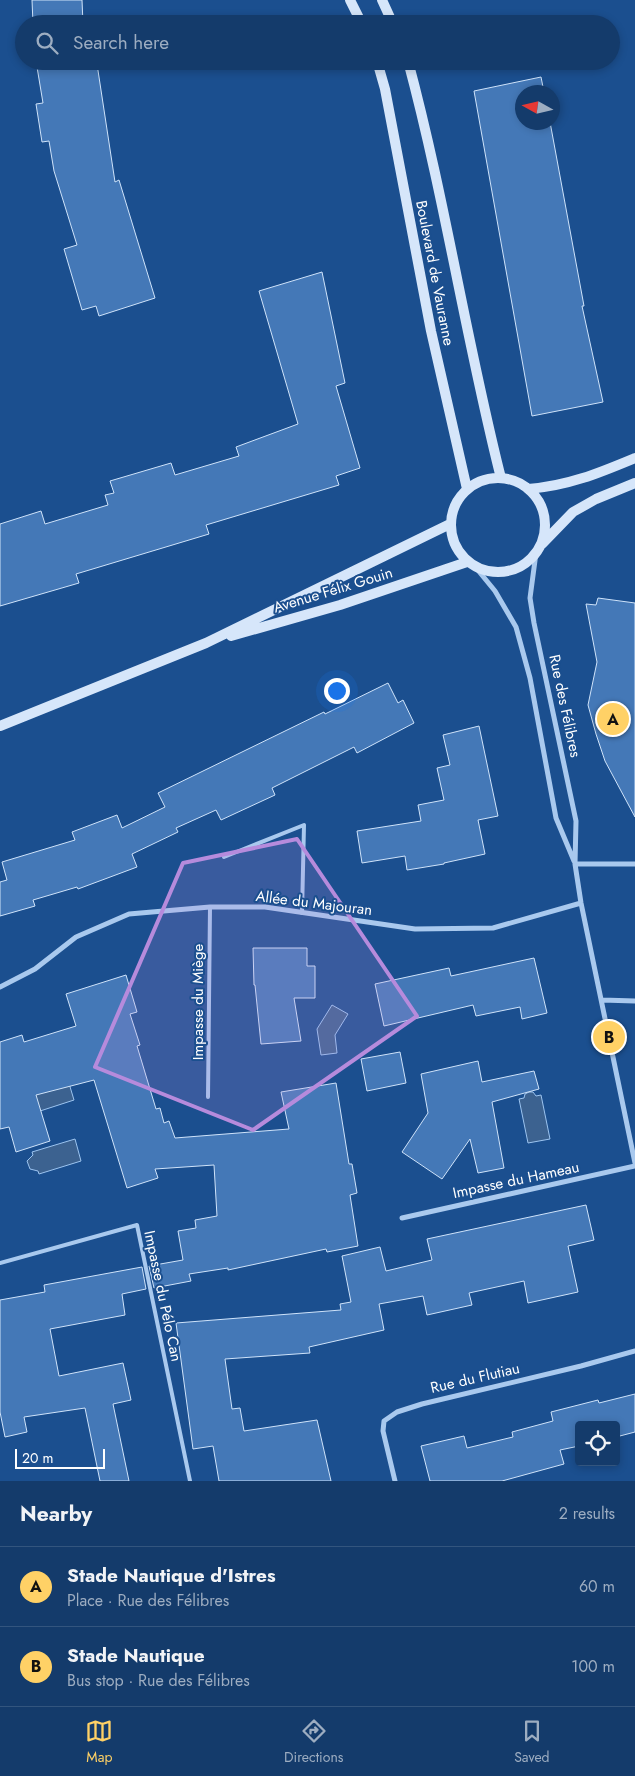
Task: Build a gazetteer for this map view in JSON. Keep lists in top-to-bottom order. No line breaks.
{"streets":{"main road":["Boulevard de Vauranne","Avenue Félix Gouin"],"street":["Rue des Félibres","Allée du Majouran","Impasse du Hameau","Rue du Flutiau"],"lane":["Impasse du Miège","Impasse du Pélo Can"]},"crossings":[["Boulevard de Vauranne","Avenue Félix Gouin"],["Boulevard de Vauranne","Rue des Félibres"],["Avenue Félix Gouin","Rue des Félibres"],["Rue des Félibres","Allée du Majouran"],["Rue des Félibres","Impasse du Hameau"],["Allée du Majouran","Impasse du Miège"]],"scale_bar":"20 m","north":"left","page":{"search":"Search here","pins":["A","B"],"scale":"20 m","heading":["Nearby","2 results"],"list":[{"mark":"A","name":"Stade Nautique d'Istres","note":"Place · Rue des Félibres","value":"60 m"},{"mark":"B","name":"Stade Nautique","note":"Bus stop · Rue des Félibres","value":"100 m"}],"nav":["Map","Directions","Saved"]}}
